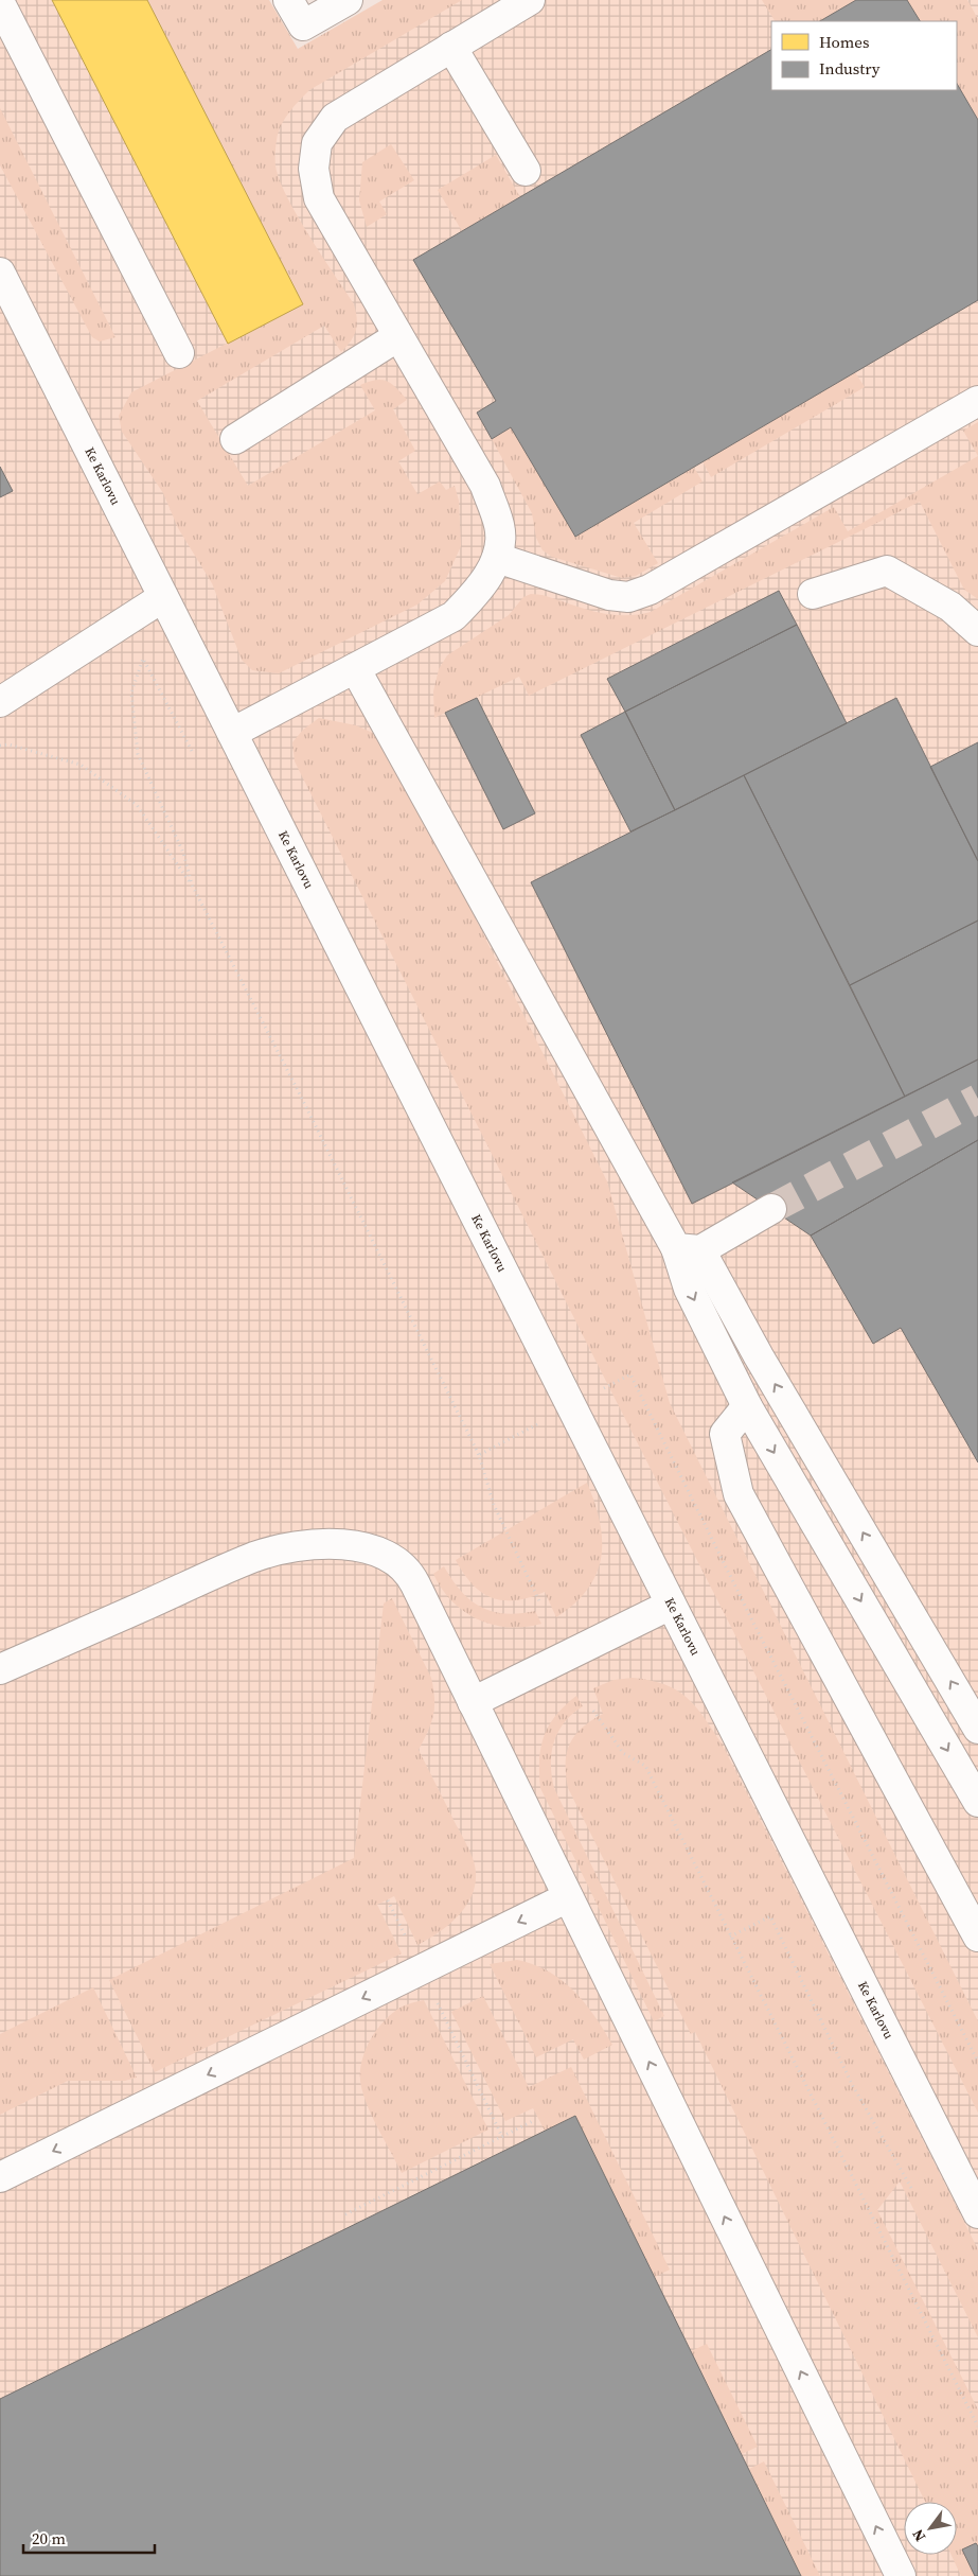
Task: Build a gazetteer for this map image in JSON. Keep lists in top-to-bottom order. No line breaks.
{"streets":{"street":["Ke Karlovu"]},"legend":["Homes","Industry"],"scale_bar":"20 m","north":"bottom left"}
